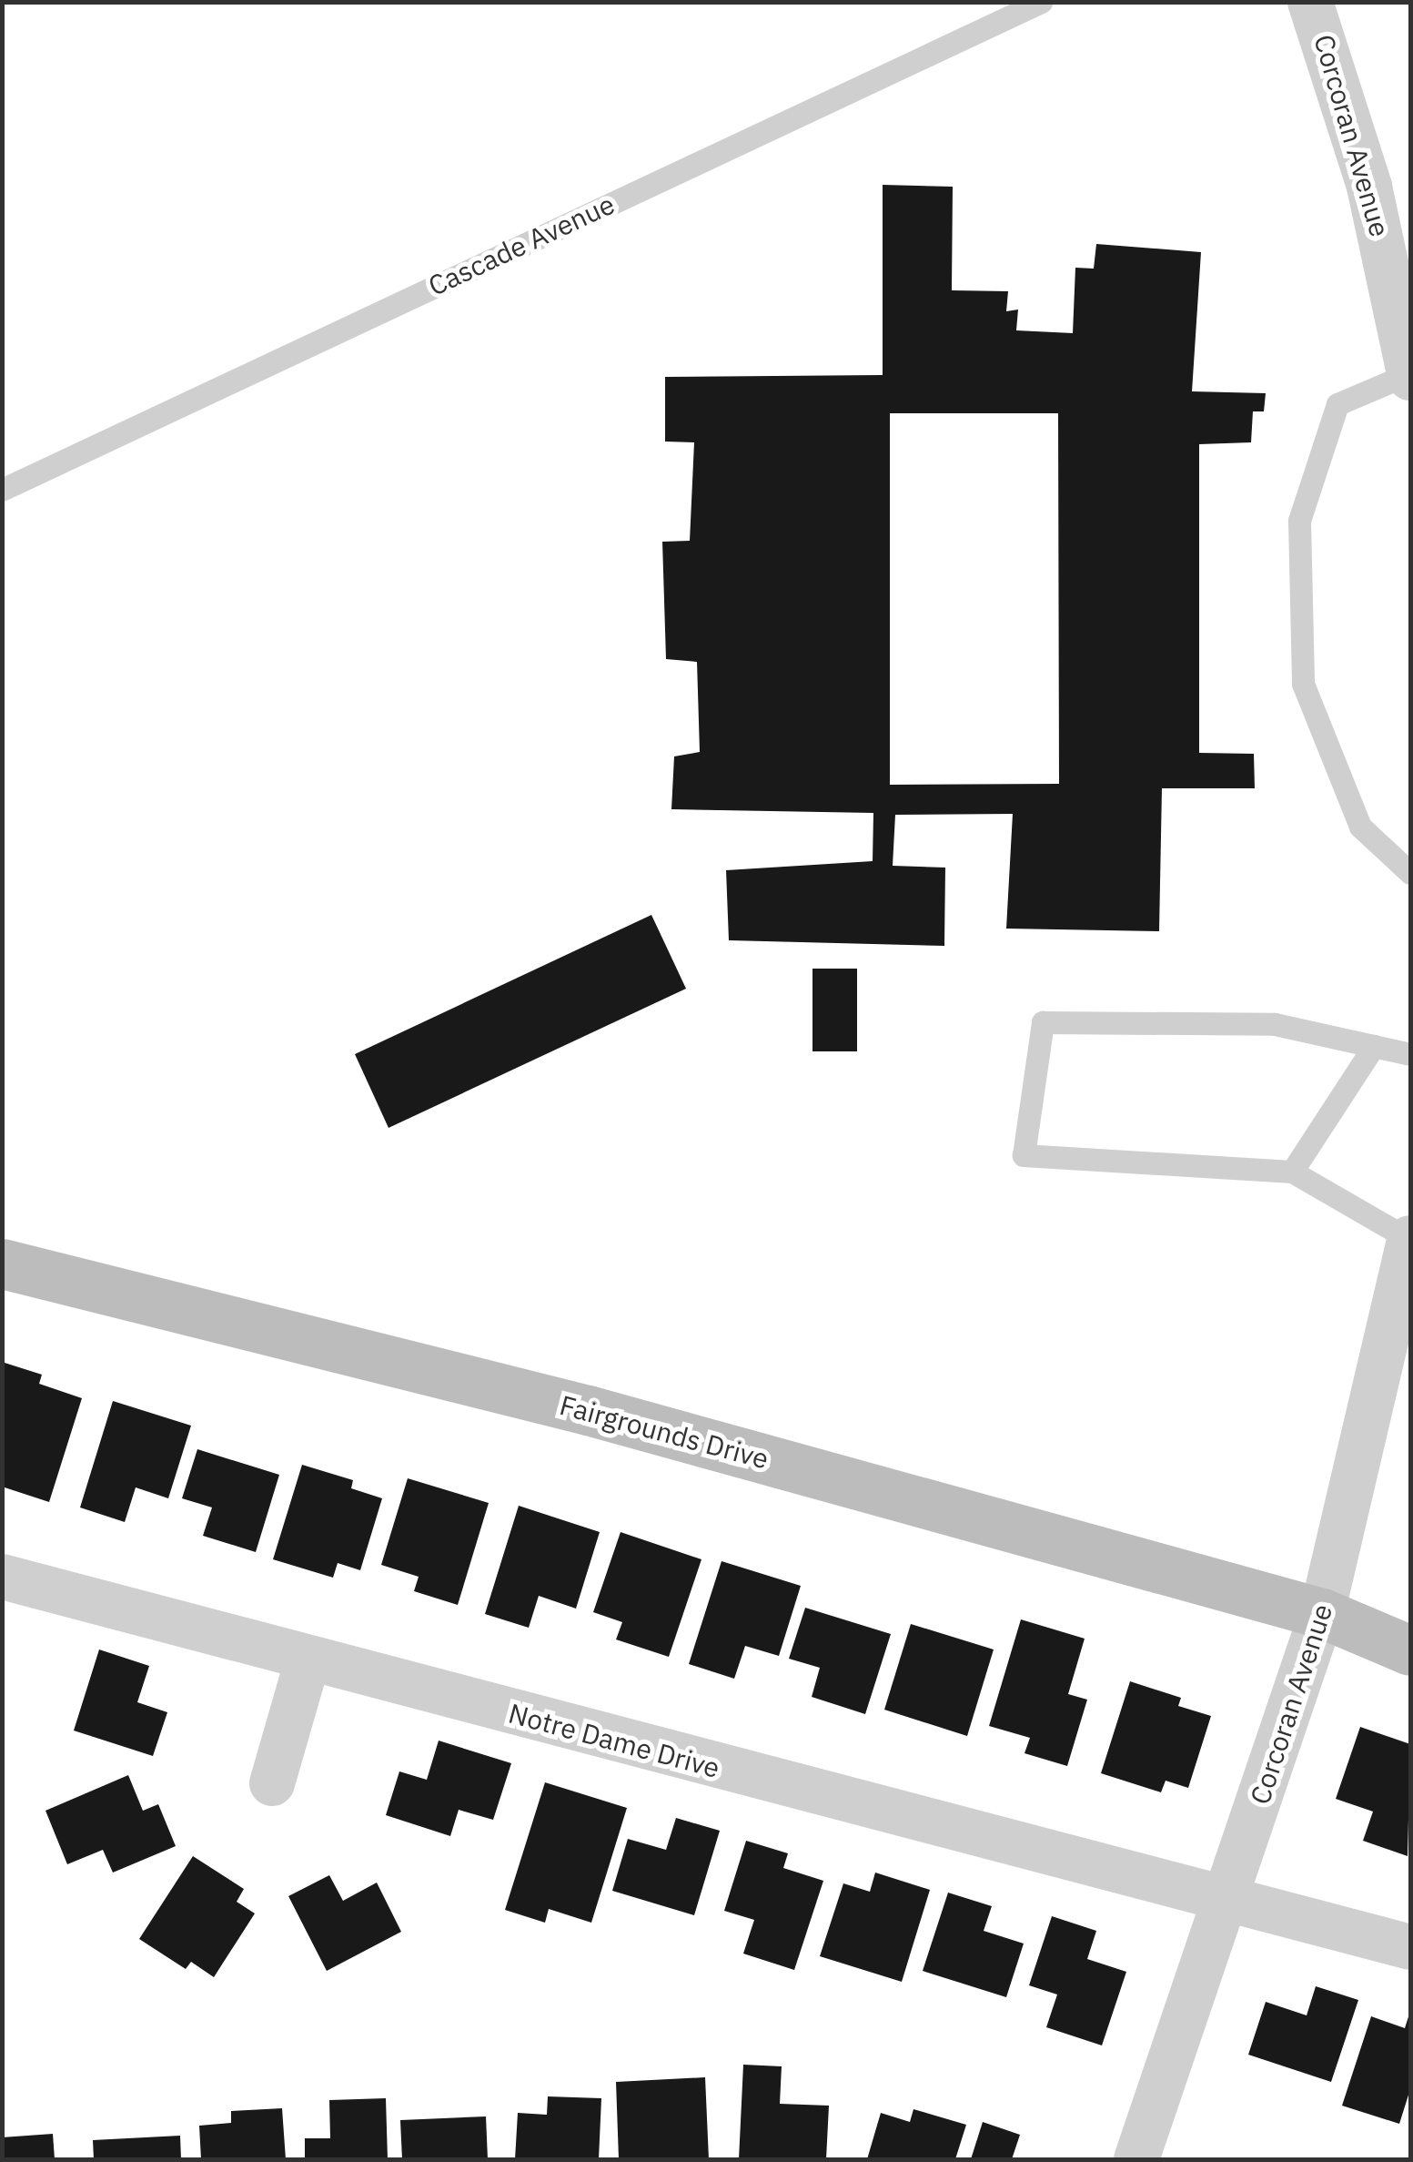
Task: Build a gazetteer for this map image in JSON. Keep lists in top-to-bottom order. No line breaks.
{"streets":{"main road":["Fairgrounds Drive"],"street":["Corcoran Avenue","Notre Dame Drive"],"lane":["Cascade Avenue"]},"crossings":[["Corcoran Avenue","Fairgrounds Drive"],["Corcoran Avenue","Notre Dame Drive"]]}
